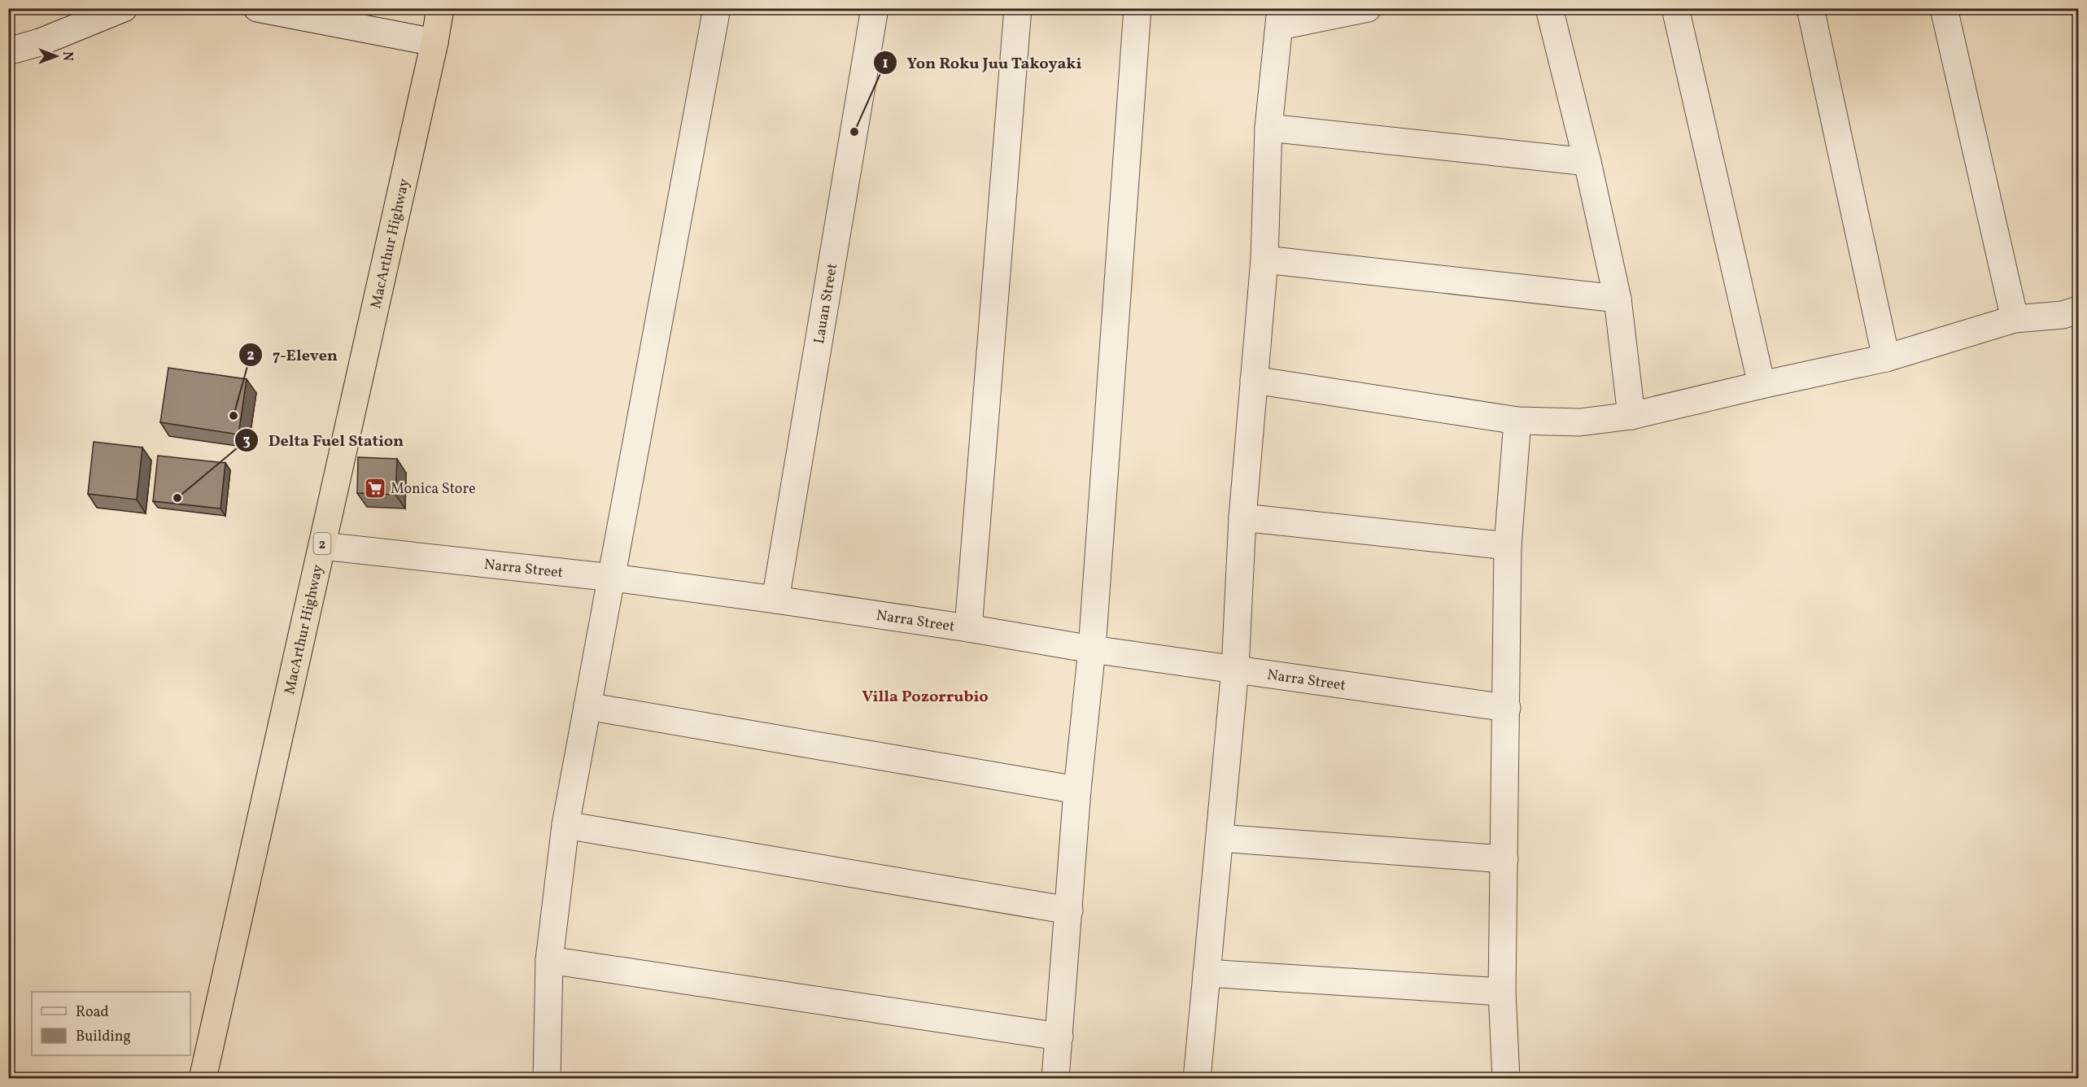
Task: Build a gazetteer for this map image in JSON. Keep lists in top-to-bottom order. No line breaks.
{"streets":{"highway":["MacArthur Highway","2"],"street":["Lauan Street","Narra Street"]},"crossings":[["MacArthur Highway","Narra Street"],["Lauan Street","Narra Street"]],"districts":["Villa Pozorrubio"],"places":{"other":["Yon Roku Juu Takoyaki","7-Eleven","Delta Fuel Station"],"supermarket":["Monica Store"]},"legend":["Road","Building"],"north":"right"}
